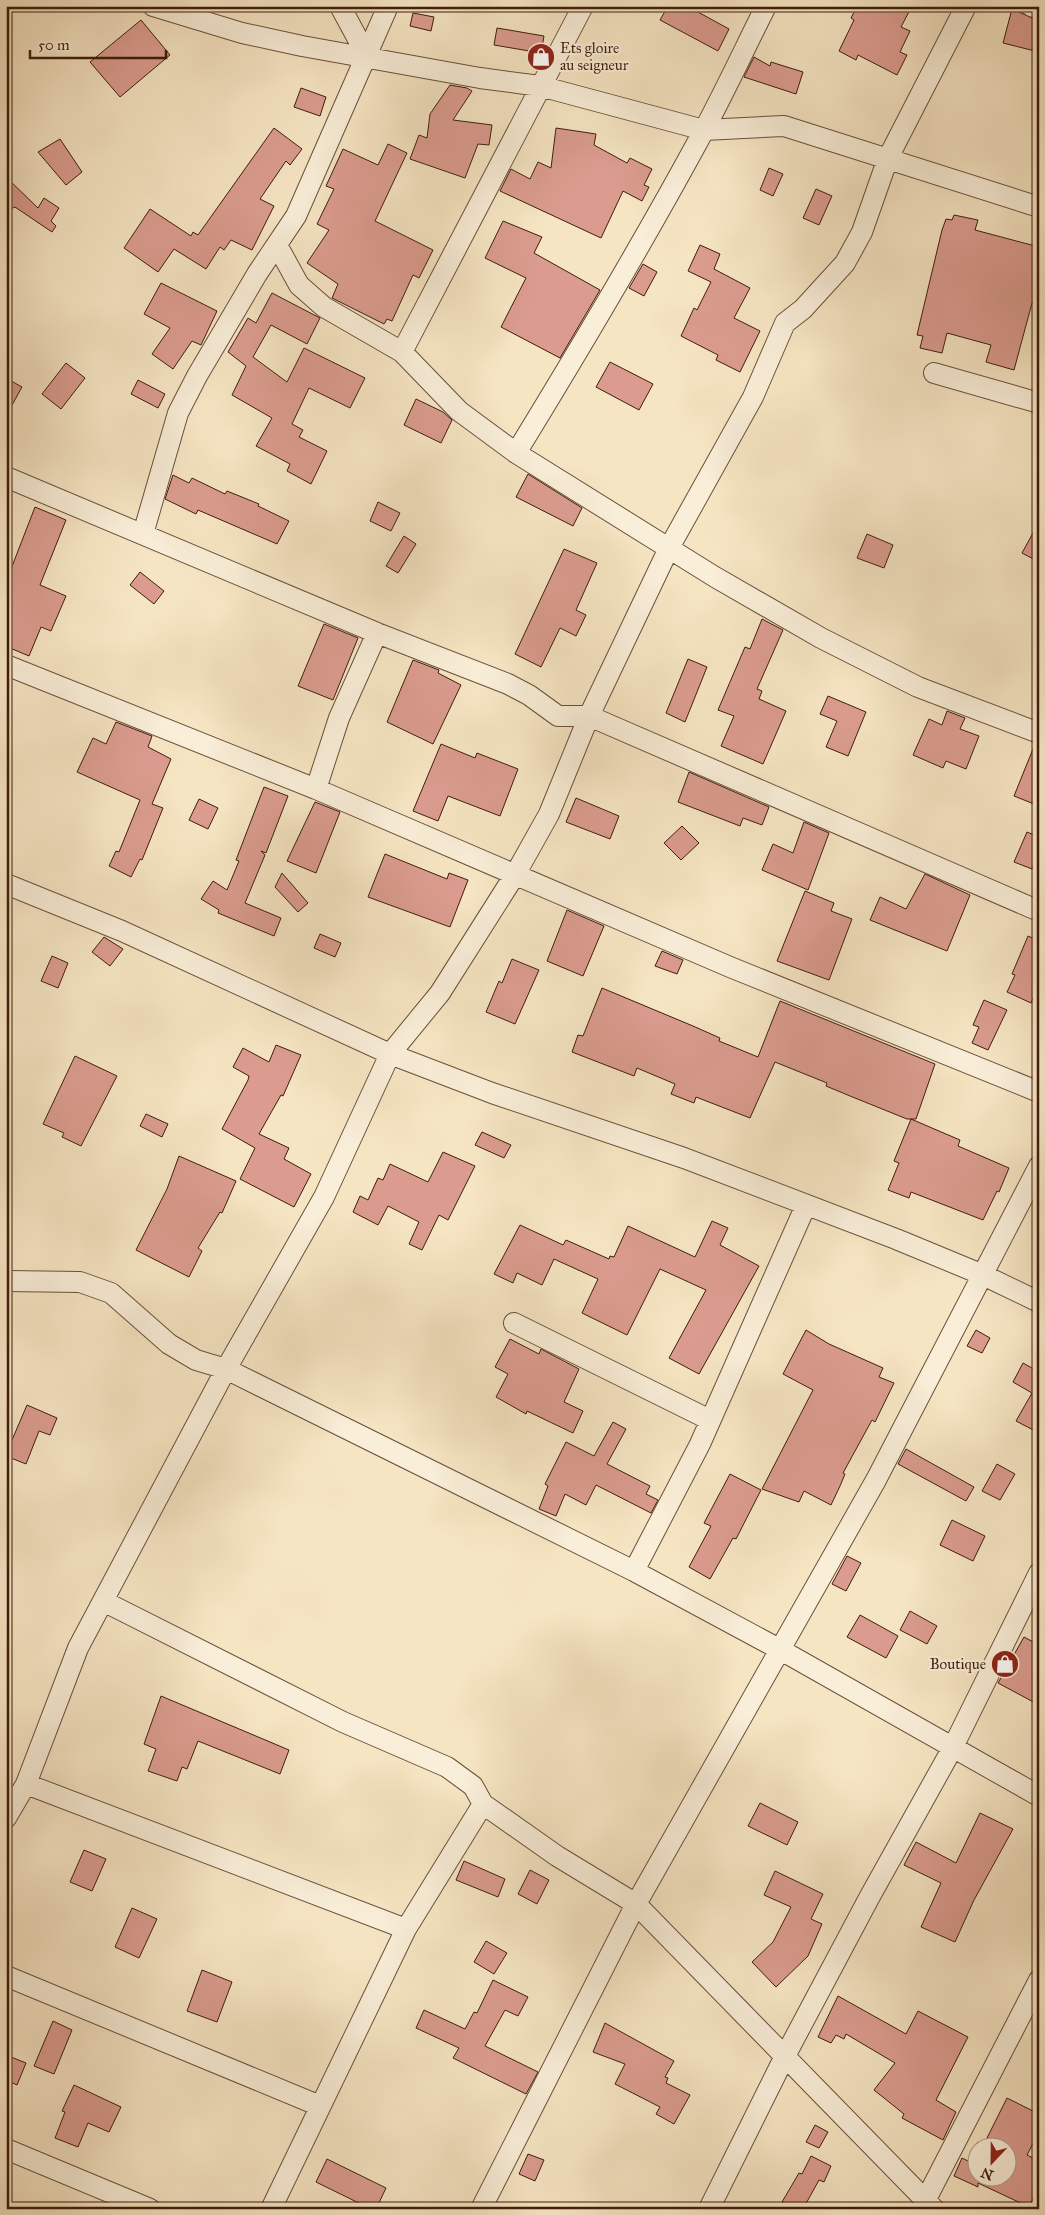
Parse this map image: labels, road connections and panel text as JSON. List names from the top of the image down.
{
  "places": {
    "shop": ["Ets gloire au seigneur", "Boutique"]
  },
  "scale_bar": "50 m",
  "north": "bottom"
}
